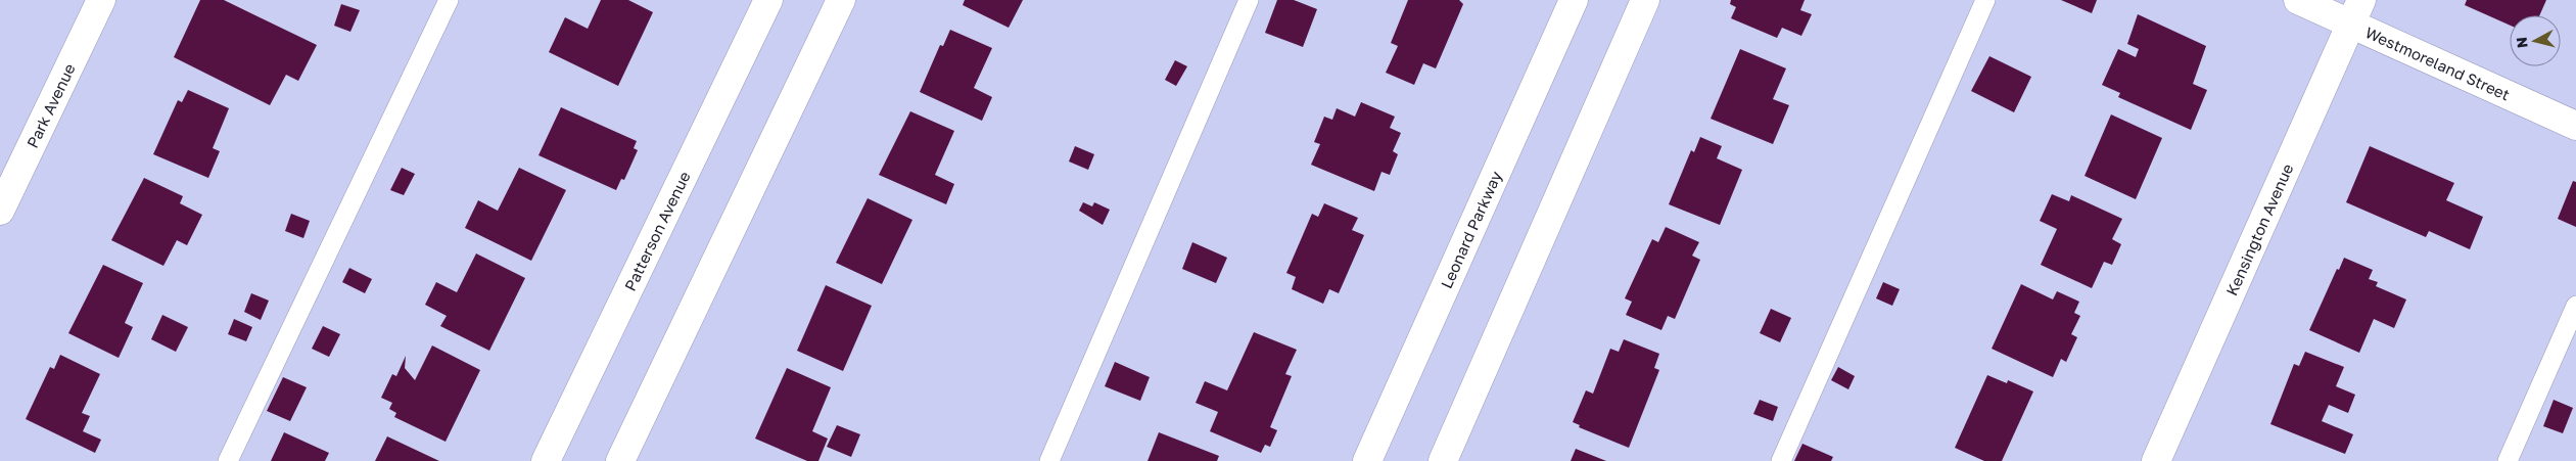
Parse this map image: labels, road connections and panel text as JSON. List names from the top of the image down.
{
  "streets": {
    "street": [
      "Westmoreland Street",
      "Park Avenue",
      "Patterson Avenue",
      "Leonard Parkway",
      "Kensington Avenue"
    ]
  },
  "crossings": [
    ["Westmoreland Street", "Kensington Avenue"]
  ],
  "north": "left"
}
